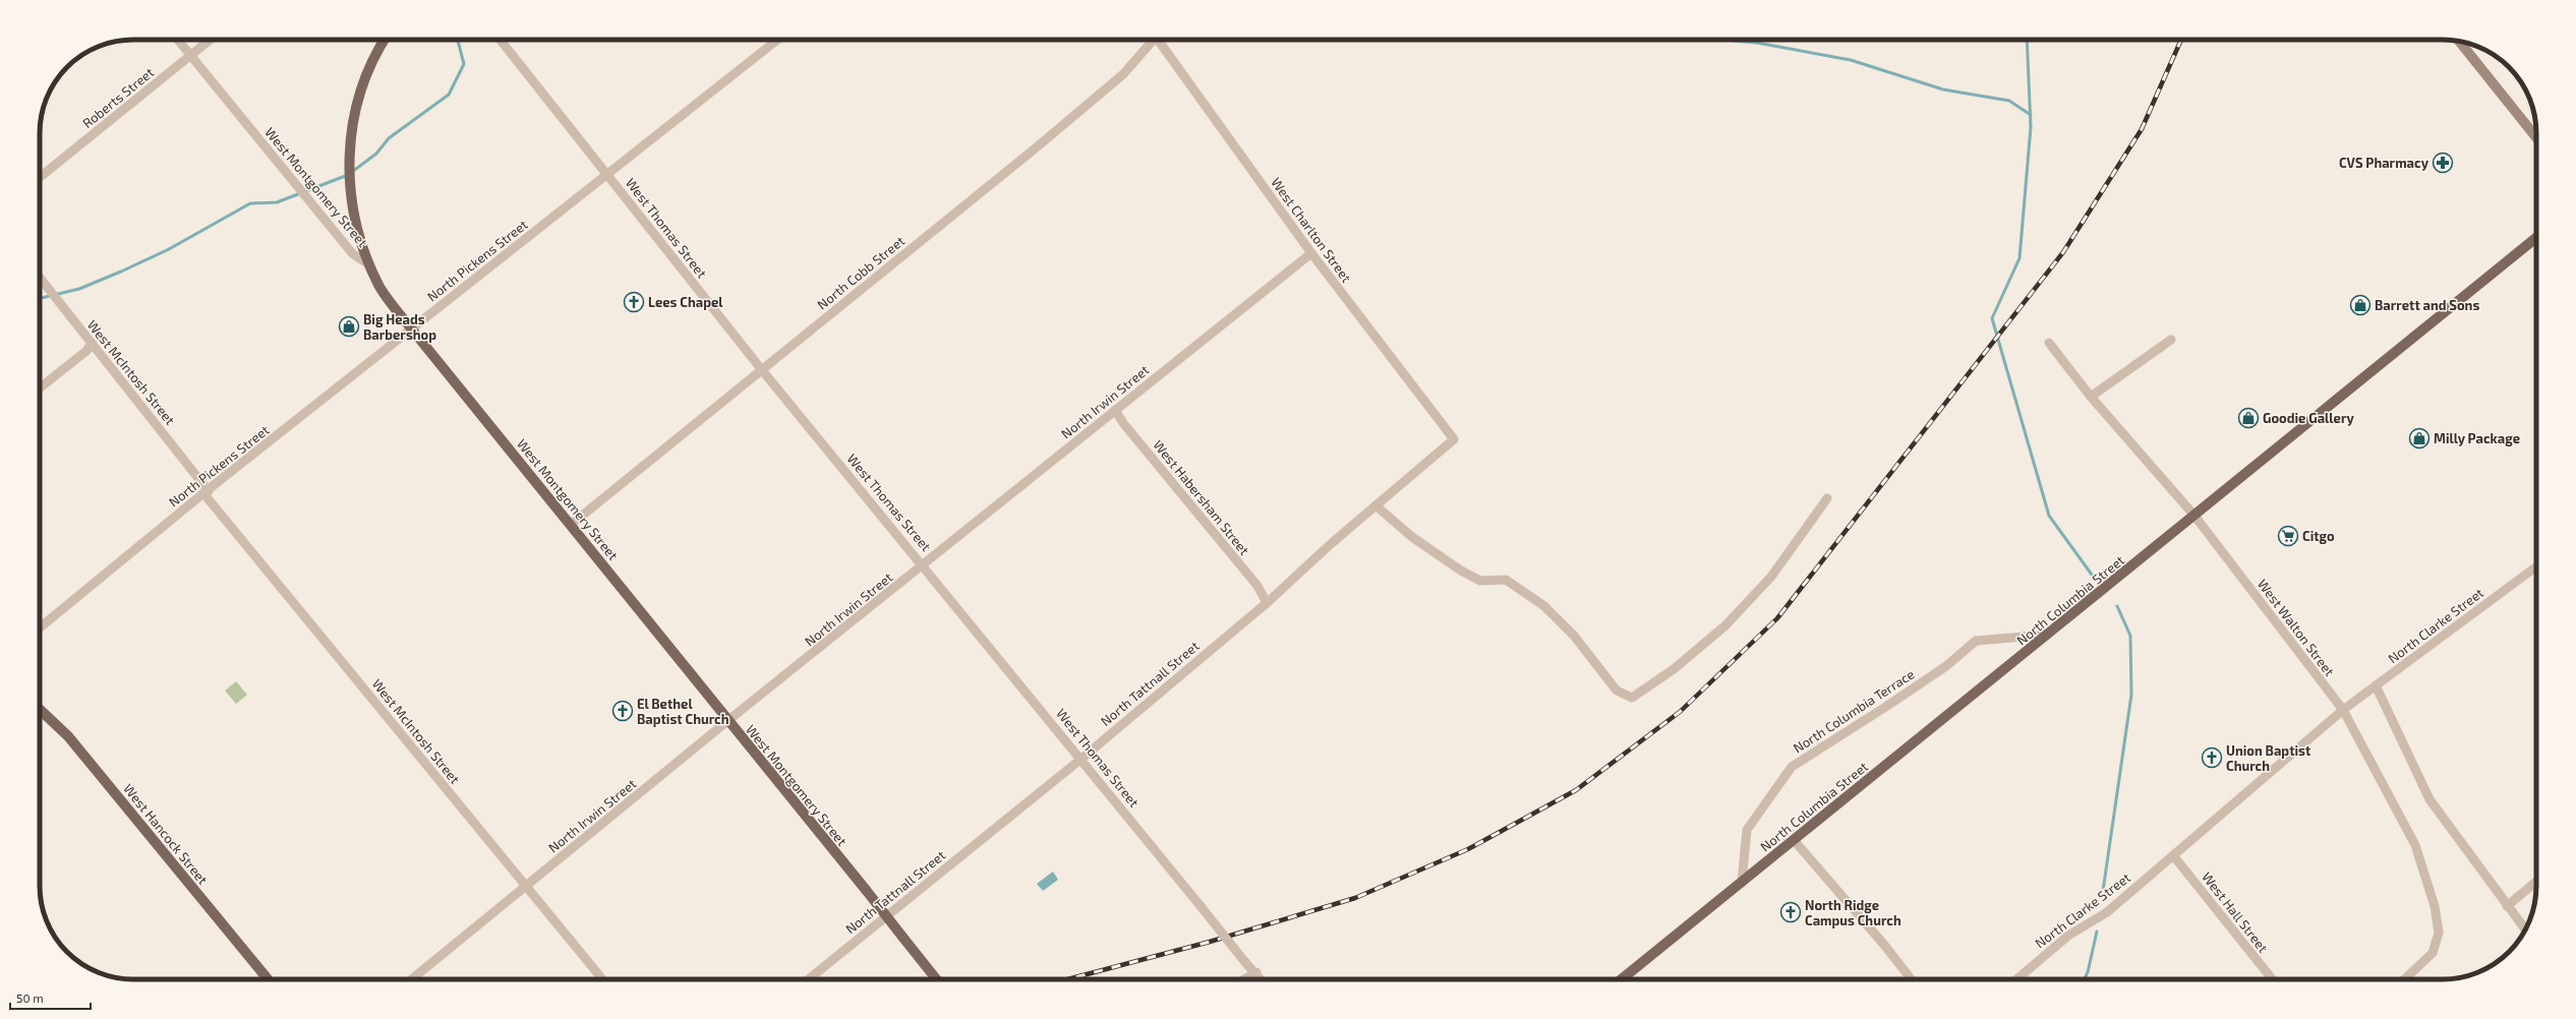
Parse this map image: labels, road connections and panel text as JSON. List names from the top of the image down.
{
  "streets": {
    "main road": ["West Montgomery Street", "North Columbia Street", "West Hancock Street"],
    "street": [
      "Roberts Street",
      "West Thomas Street",
      "West Charlton Street",
      "North Pickens Street",
      "North Cobb Street",
      "West McIntosh Street",
      "North Irwin Street",
      "West Habersham Street",
      "North Clarke Street",
      "West Walton Street",
      "North Tattnall Street",
      "North Columbia Terrace",
      "West Hall Street"
    ]
  },
  "crossings": [
    ["Roberts Street", "West Montgomery Street"],
    ["West Montgomery Street", "North Pickens Street"],
    ["West Montgomery Street", "North Cobb Street"],
    ["West Montgomery Street", "North Irwin Street"],
    ["West Thomas Street", "North Pickens Street"],
    ["West Thomas Street", "North Cobb Street"],
    ["West Thomas Street", "North Irwin Street"],
    ["West Thomas Street", "North Tattnall Street"],
    ["West Charlton Street", "North Irwin Street"],
    ["West Charlton Street", "North Tattnall Street"],
    ["North Pickens Street", "West McIntosh Street"],
    ["West McIntosh Street", "North Irwin Street"],
    ["North Irwin Street", "West Habersham Street"],
    ["West Habersham Street", "North Tattnall Street"],
    ["North Columbia Street", "West Walton Street"],
    ["North Columbia Street", "North Columbia Terrace"],
    ["North Clarke Street", "West Walton Street"],
    ["North Clarke Street", "West Hall Street"]
  ],
  "places": {
    "pharmacy": ["CVS Pharmacy"],
    "church": [
      "Lees Chapel",
      "El Bethel Baptist Church",
      "Union Baptist Church",
      "North Ridge Campus Church"
    ],
    "shop": [
      "Barrett and Sons",
      "Big Heads Barbershop",
      "Goodie Gallery",
      "Milly Package"
    ],
    "supermarket": ["Citgo"]
  },
  "scale_bar": "50 m"
}
